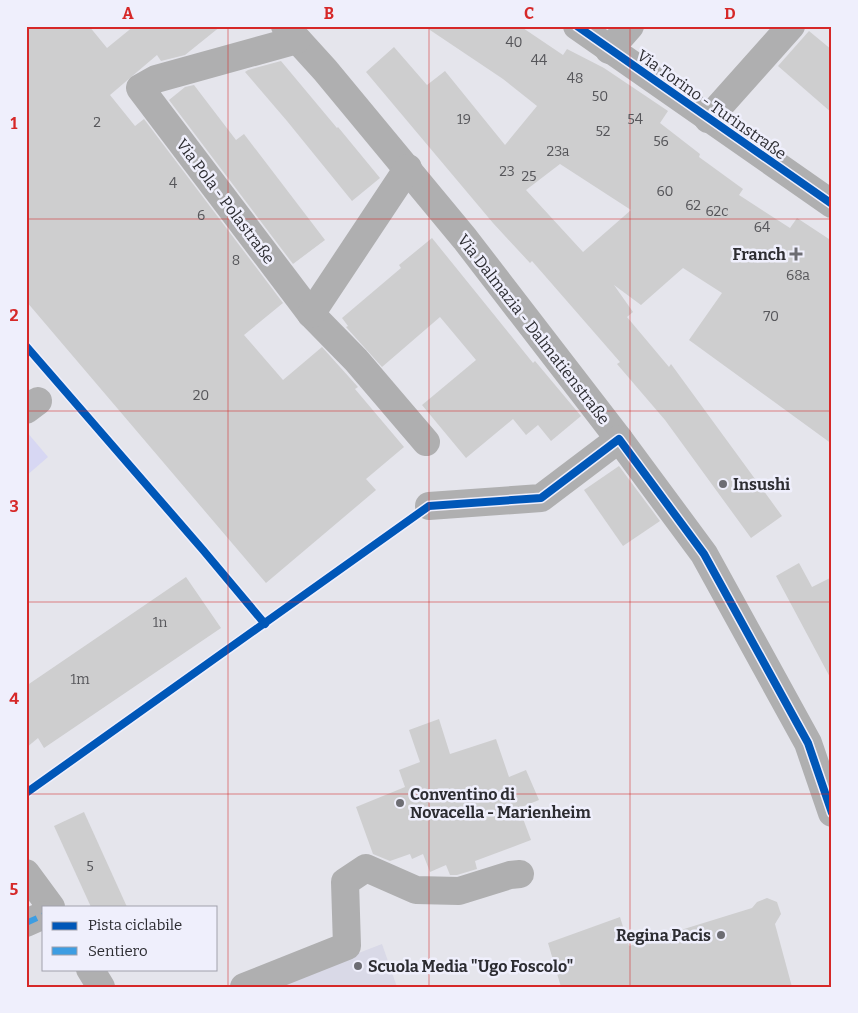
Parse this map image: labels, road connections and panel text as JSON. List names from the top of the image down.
{
  "streets": {
    "street": ["Via Torino - Turinstraße", "Via Pola - Polastraße", "Via Dalmazia - Dalmatienstraße"]
  },
  "crossings": [
    ["Via Pola - Polastraße", "Via Dalmazia - Dalmatienstraße"]
  ],
  "places": {
    "health": ["Franch"],
    "other": [
      "Insushi",
      "Conventino di Novacella - Marienheim",
      "Regina Pacis",
      "Scuola Media \"Ugo Foscolo\""
    ]
  },
  "house_numbers": [
    "40",
    "44",
    "48",
    "50",
    "19",
    "54",
    "2",
    "52",
    "56",
    "23a",
    "23",
    "25",
    "4",
    "60",
    "62",
    "62c",
    "6",
    "64",
    "8",
    "68a",
    "70",
    "20",
    "1n",
    "1m",
    "5"
  ],
  "legend": ["Pista ciclabile", "Sentiero"],
  "grid": {
    "columns": [
      "A",
      "B",
      "C",
      "D"
    ],
    "rows": [
      "1",
      "2",
      "3",
      "4",
      "5"
    ]
  }
}
